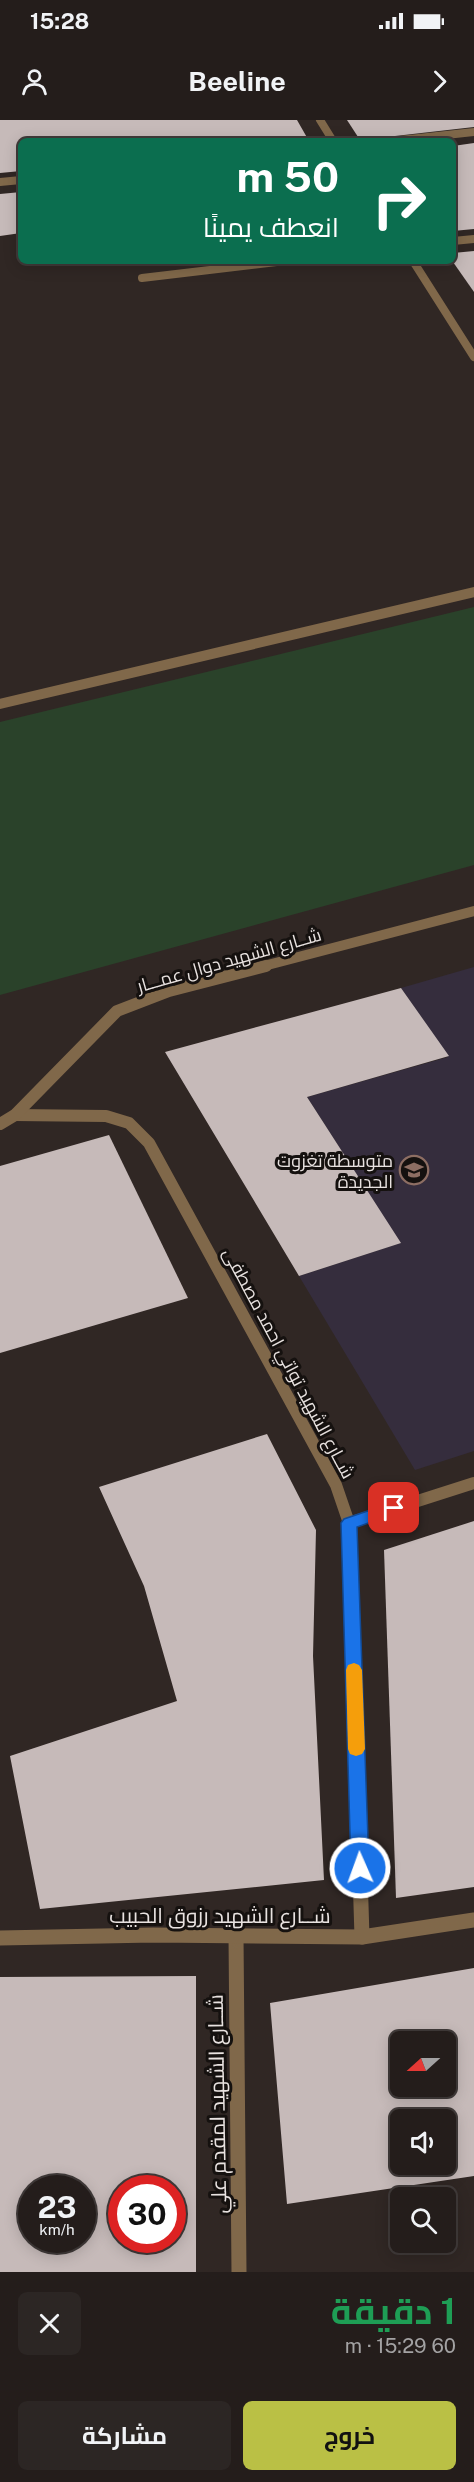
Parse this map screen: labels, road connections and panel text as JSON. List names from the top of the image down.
{
  "streets": {
    "street": [
      "شــارع الشهيد دوال عمـــار",
      "شــارع الشهيد تواتي احمد مصطفى",
      "شــارع الشهيد رزوق الحبيب",
      "شــارع الشهيد لمقدم علي"
    ]
  },
  "crossings": [
    ["شــارع الشهيد دوال عمـــار", "شــارع الشهيد تواتي احمد مصطفى"],
    ["شــارع الشهيد تواتي احمد مصطفى", "شــارع الشهيد رزوق الحبيب"],
    ["شــارع الشهيد رزوق الحبيب", "شــارع الشهيد لمقدم علي"]
  ],
  "places": {
    "school or university": ["متوسطة تغزوت الجديدة"]
  },
  "north": "left",
  "page": {
    "status": "15:28",
    "header": "Beeline",
    "turn": ["50 m", "انعطف يمينًا"],
    "speed": "23 km/h",
    "limit": "30",
    "heading": ["1 دقيقة", "60 m · 15:29"],
    "buttons": ["خروج", "مشاركة"]
  }
}
